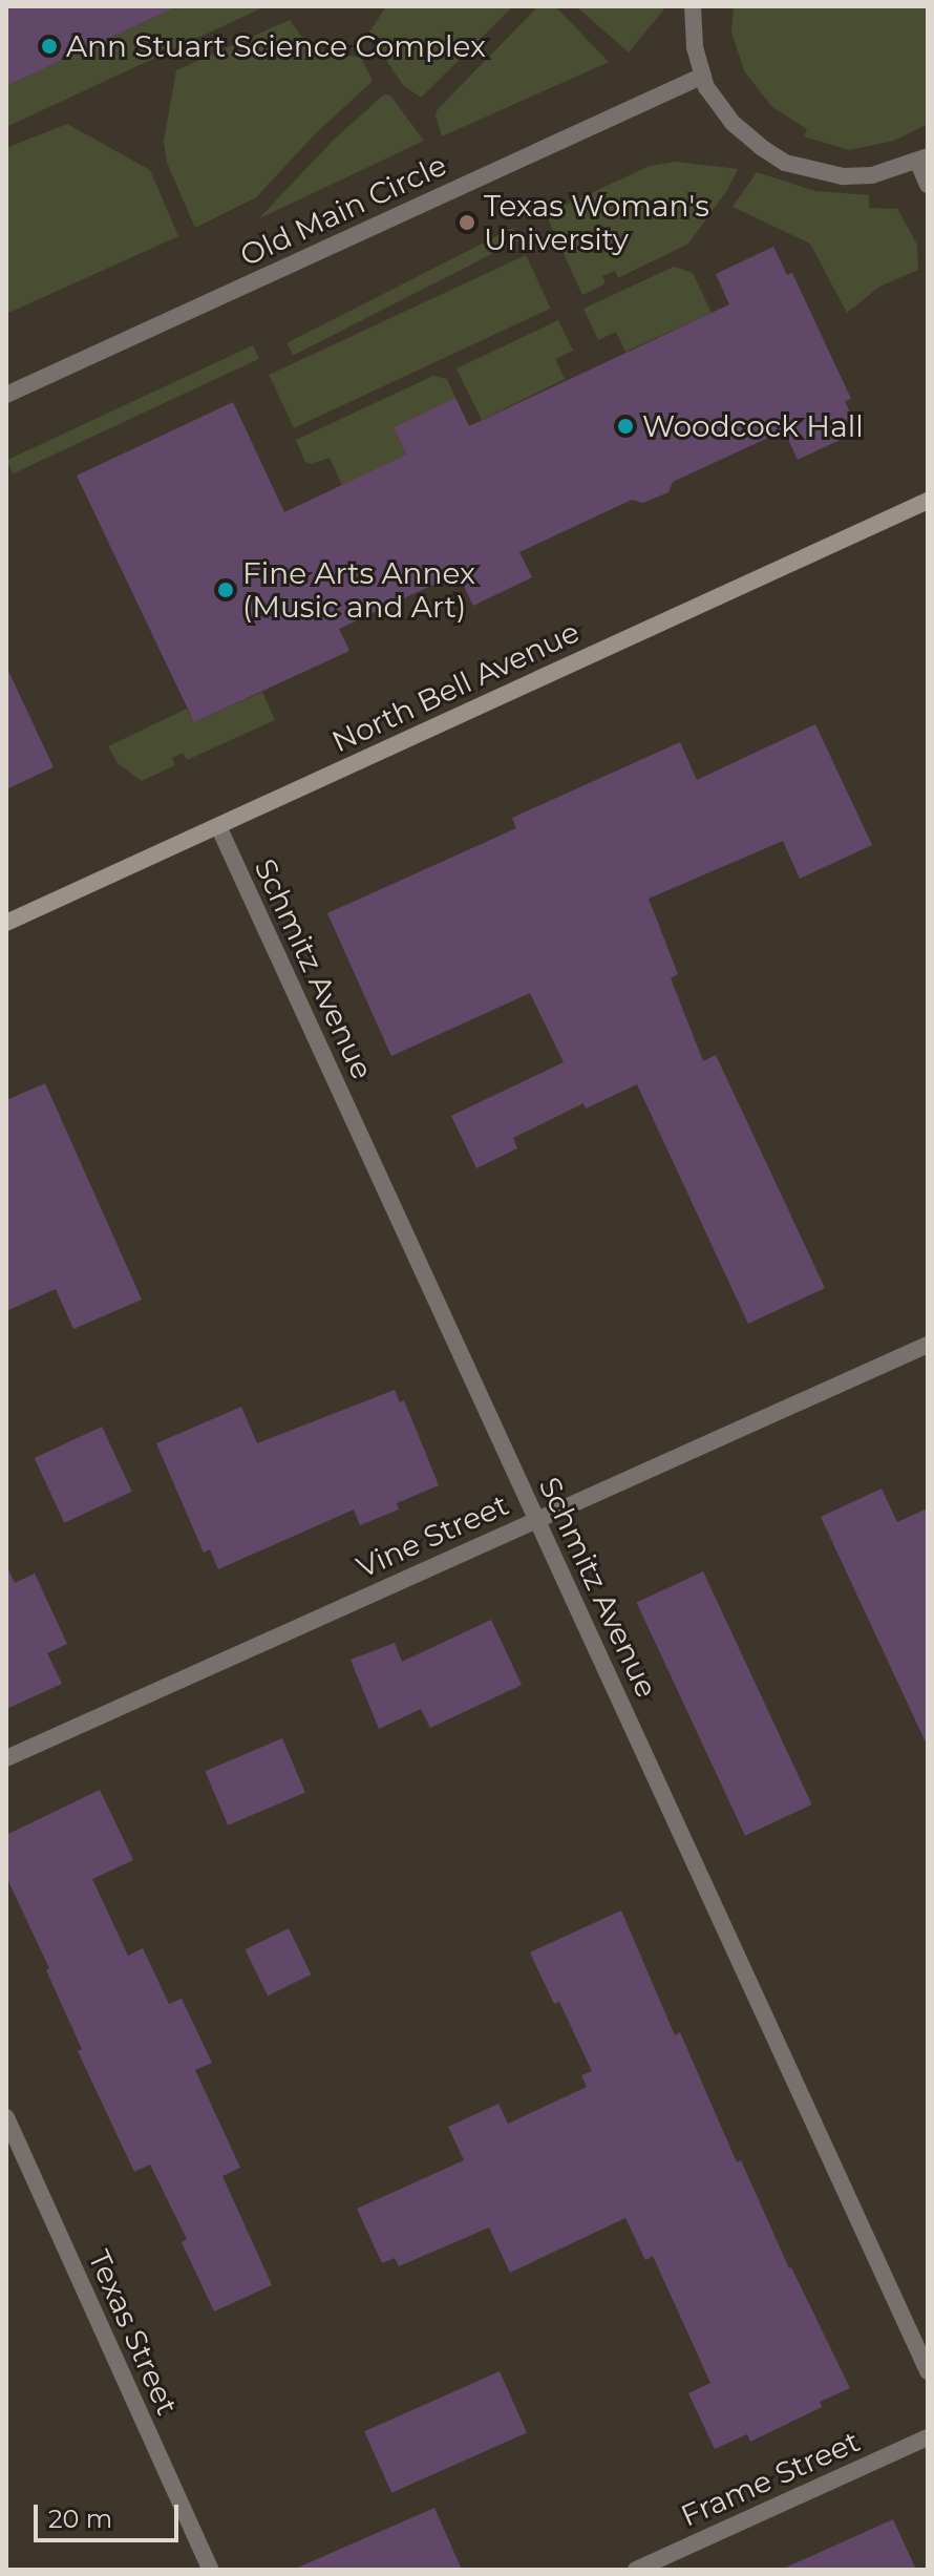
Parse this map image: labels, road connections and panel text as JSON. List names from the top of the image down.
{
  "streets": {
    "main road": ["North Bell Avenue"],
    "street": [
      "Old Main Circle",
      "Schmitz Avenue",
      "Vine Street",
      "Texas Street",
      "Frame Street"
    ]
  },
  "crossings": [
    ["North Bell Avenue", "Schmitz Avenue"],
    ["Schmitz Avenue", "Vine Street"]
  ],
  "places": [
    "Ann Stuart Science Complex",
    "Texas Woman's University",
    "Woodcock Hall",
    "Fine Arts Annex (Music and Art)"
  ],
  "scale_bar": "20 m"
}
